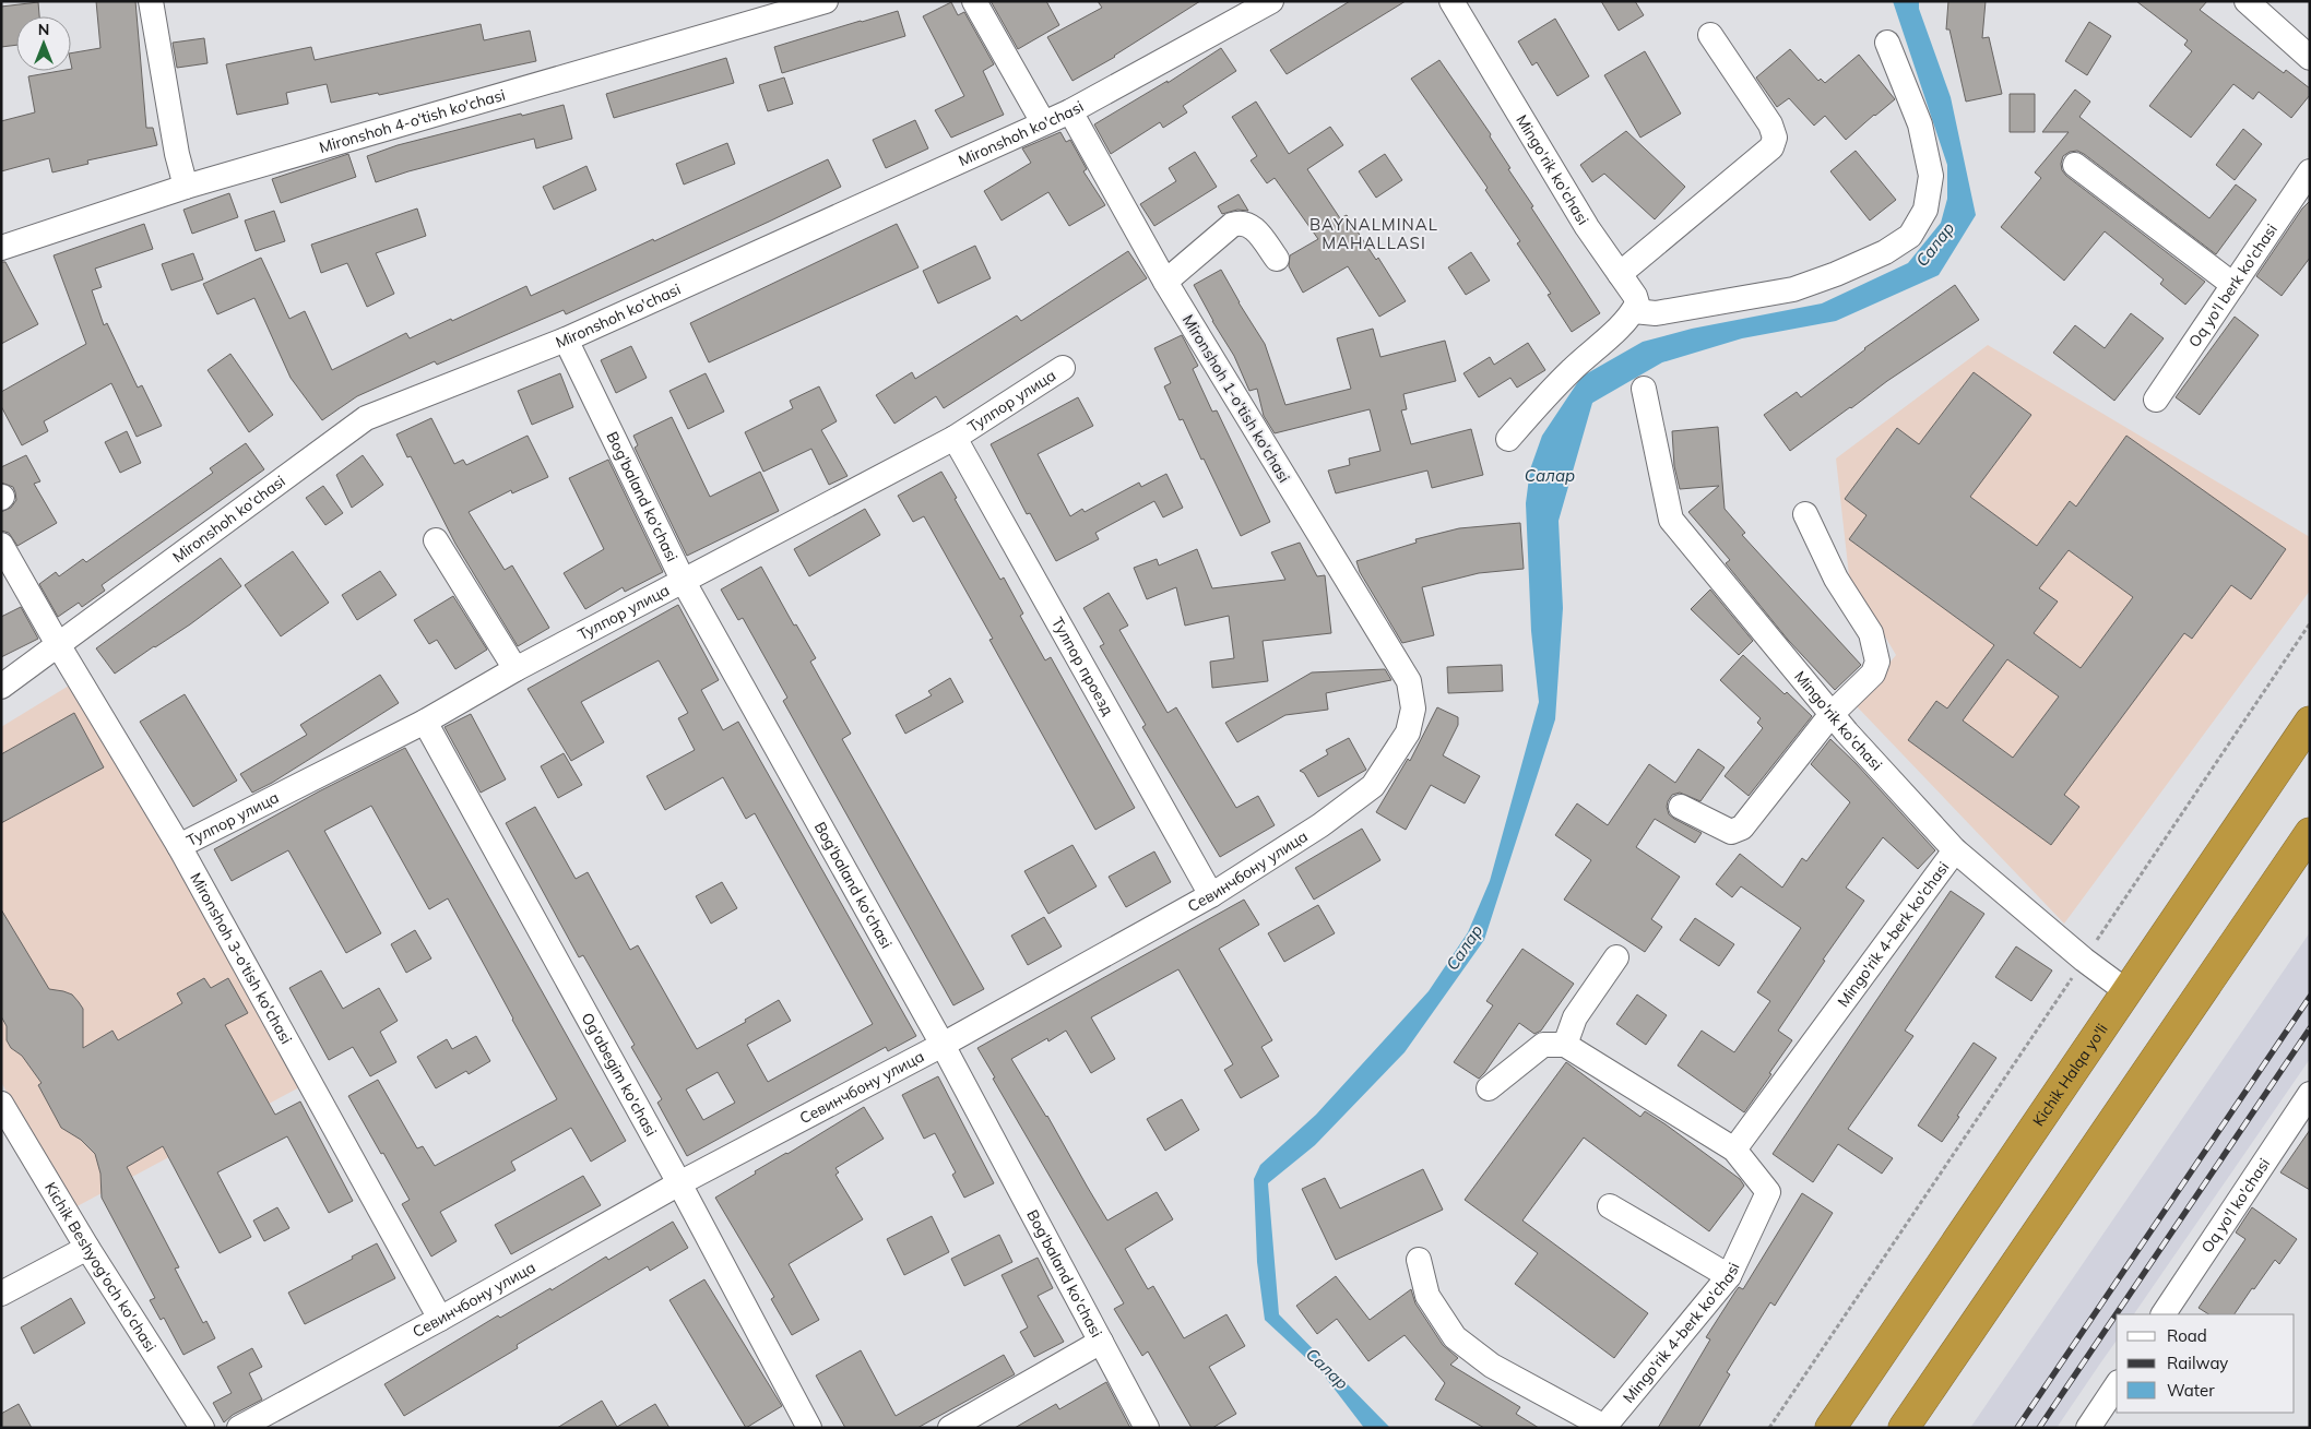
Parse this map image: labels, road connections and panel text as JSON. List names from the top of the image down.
{
  "streets": {
    "highway": ["Kichik Halqa yo'li"],
    "street": [
      "Mironshoh 4-o'tish ko'chasi",
      "Mironshoh ko'chasi",
      "Mingo'rik ko'chasi",
      "Oq yo'l berk ko'chasi",
      "Mironshoh 1-o'tish ko'chasi",
      "Тулпор улица",
      "Bog'baland ko'chasi",
      "Тулпор проезд",
      "Севинчбону улица",
      "Mingo'rik 4-berk ko'chasi",
      "Mironshoh 3-o'tish ko'chasi",
      "Og'abegim ko'chasi",
      "Oq yo'l ko'chasi",
      "Kichik Beshyog'och ko'chasi"
    ]
  },
  "crossings": [
    ["Mironshoh ko'chasi", "Mironshoh 1-o'tish ko'chasi"],
    ["Mironshoh ko'chasi", "Bog'baland ko'chasi"],
    ["Mironshoh ko'chasi", "Mironshoh 3-o'tish ko'chasi"],
    ["Mingo'rik ko'chasi", "Mingo'rik 4-berk ko'chasi"],
    ["Mingo'rik ko'chasi", "Kichik Halqa yo'li"],
    ["Mironshoh 1-o'tish ko'chasi", "Севинчбону улица"],
    ["Тулпор улица", "Bog'baland ko'chasi"],
    ["Тулпор улица", "Тулпор проезд"],
    ["Тулпор улица", "Mironshoh 3-o'tish ko'chasi"],
    ["Тулпор улица", "Og'abegim ko'chasi"],
    ["Bog'baland ko'chasi", "Севинчбону улица"],
    ["Тулпор проезд", "Севинчбону улица"],
    ["Севинчбону улица", "Mironshoh 3-o'tish ko'chasi"],
    ["Севинчбону улица", "Og'abegim ko'chasi"]
  ],
  "districts": ["BAYNALMINAL MAHALLASI"],
  "water": ["Салар"],
  "legend": ["Road", "Railway", "Water"],
  "north": "top"
}
